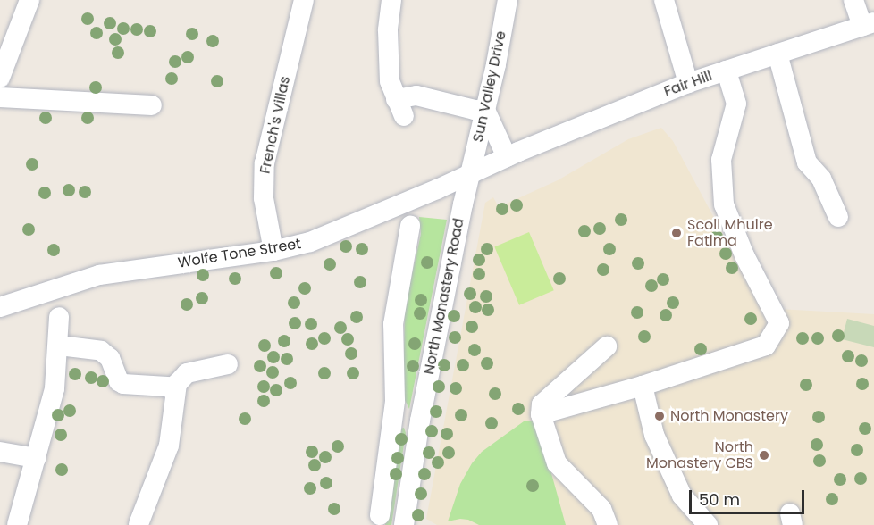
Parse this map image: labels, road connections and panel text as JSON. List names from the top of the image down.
{
  "streets": {
    "street": [
      "Fair Hill",
      "Sun Valley Drive",
      "French's Villas",
      "Wolfe Tone Street",
      "North Monastery Road"
    ]
  },
  "crossings": [
    ["Fair Hill", "Sun Valley Drive"],
    ["Fair Hill", "Wolfe Tone Street"],
    ["Fair Hill", "North Monastery Road"],
    ["Sun Valley Drive", "Wolfe Tone Street"],
    ["Sun Valley Drive", "North Monastery Road"],
    ["French's Villas", "Wolfe Tone Street"],
    ["Wolfe Tone Street", "North Monastery Road"]
  ],
  "places": ["Scoil Mhuire Fatima", "North Monastery", "North Monastery CBS"],
  "scale_bar": "50 m"
}
